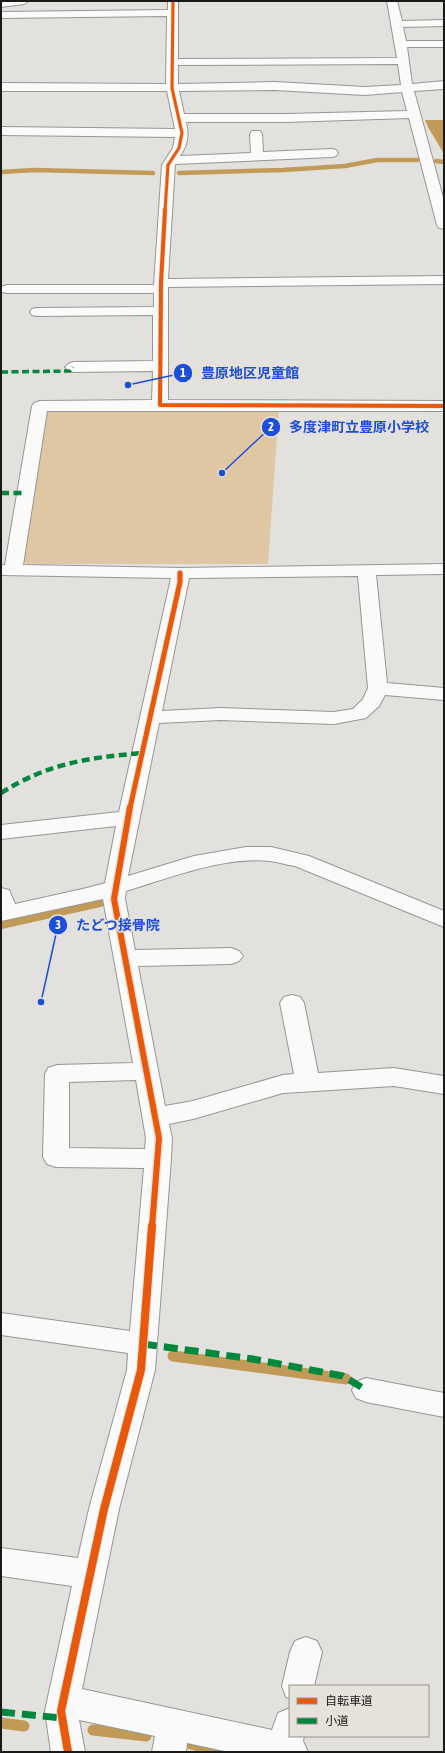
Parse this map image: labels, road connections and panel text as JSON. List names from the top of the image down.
{
  "places": ["豊原地区児童館", "多度津町立豊原小学校", "たどつ接骨院"],
  "legend": ["自転車道", "小道"]
}
